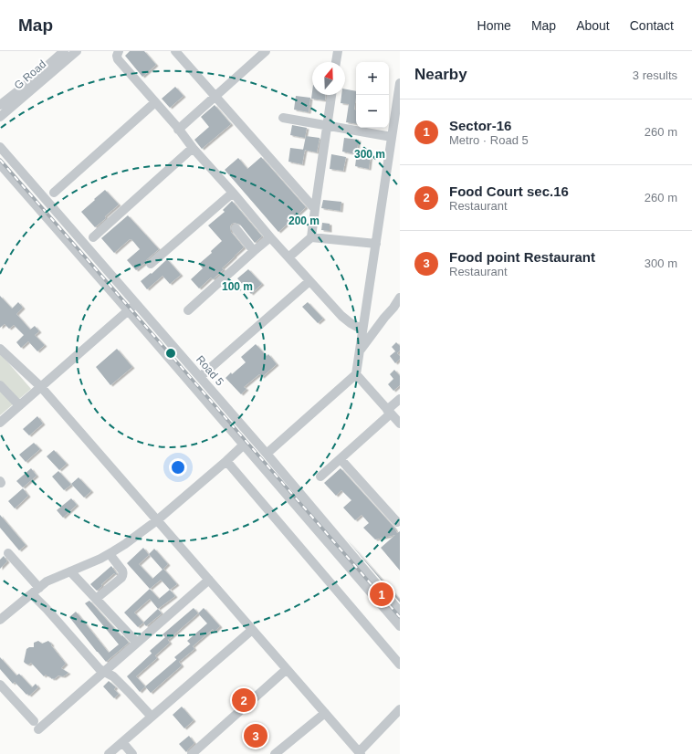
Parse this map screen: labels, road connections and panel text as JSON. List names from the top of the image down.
{
  "streets": {
    "street": ["G Road", "Road 5"]
  },
  "north": "top",
  "page": {
    "header": "Map",
    "nav": [
      "Home",
      "Map",
      "About",
      "Contact"
    ],
    "heading": ["Nearby", "3 results"],
    "map_buttons": ["+", "−"],
    "list": [
      {
        "mark": "1",
        "name": "Sector-16",
        "note": "Metro · Road 5",
        "value": "260 m"
      },
      {
        "mark": "2",
        "name": "Food Court sec.16",
        "note": "Restaurant",
        "value": "260 m"
      },
      {
        "mark": "3",
        "name": "Food point Restaurant",
        "note": "Restaurant",
        "value": "300 m"
      }
    ],
    "pins": ["1", "2", "3"]
  },
  "rings": ["300 m", "200 m", "100 m"]
}
